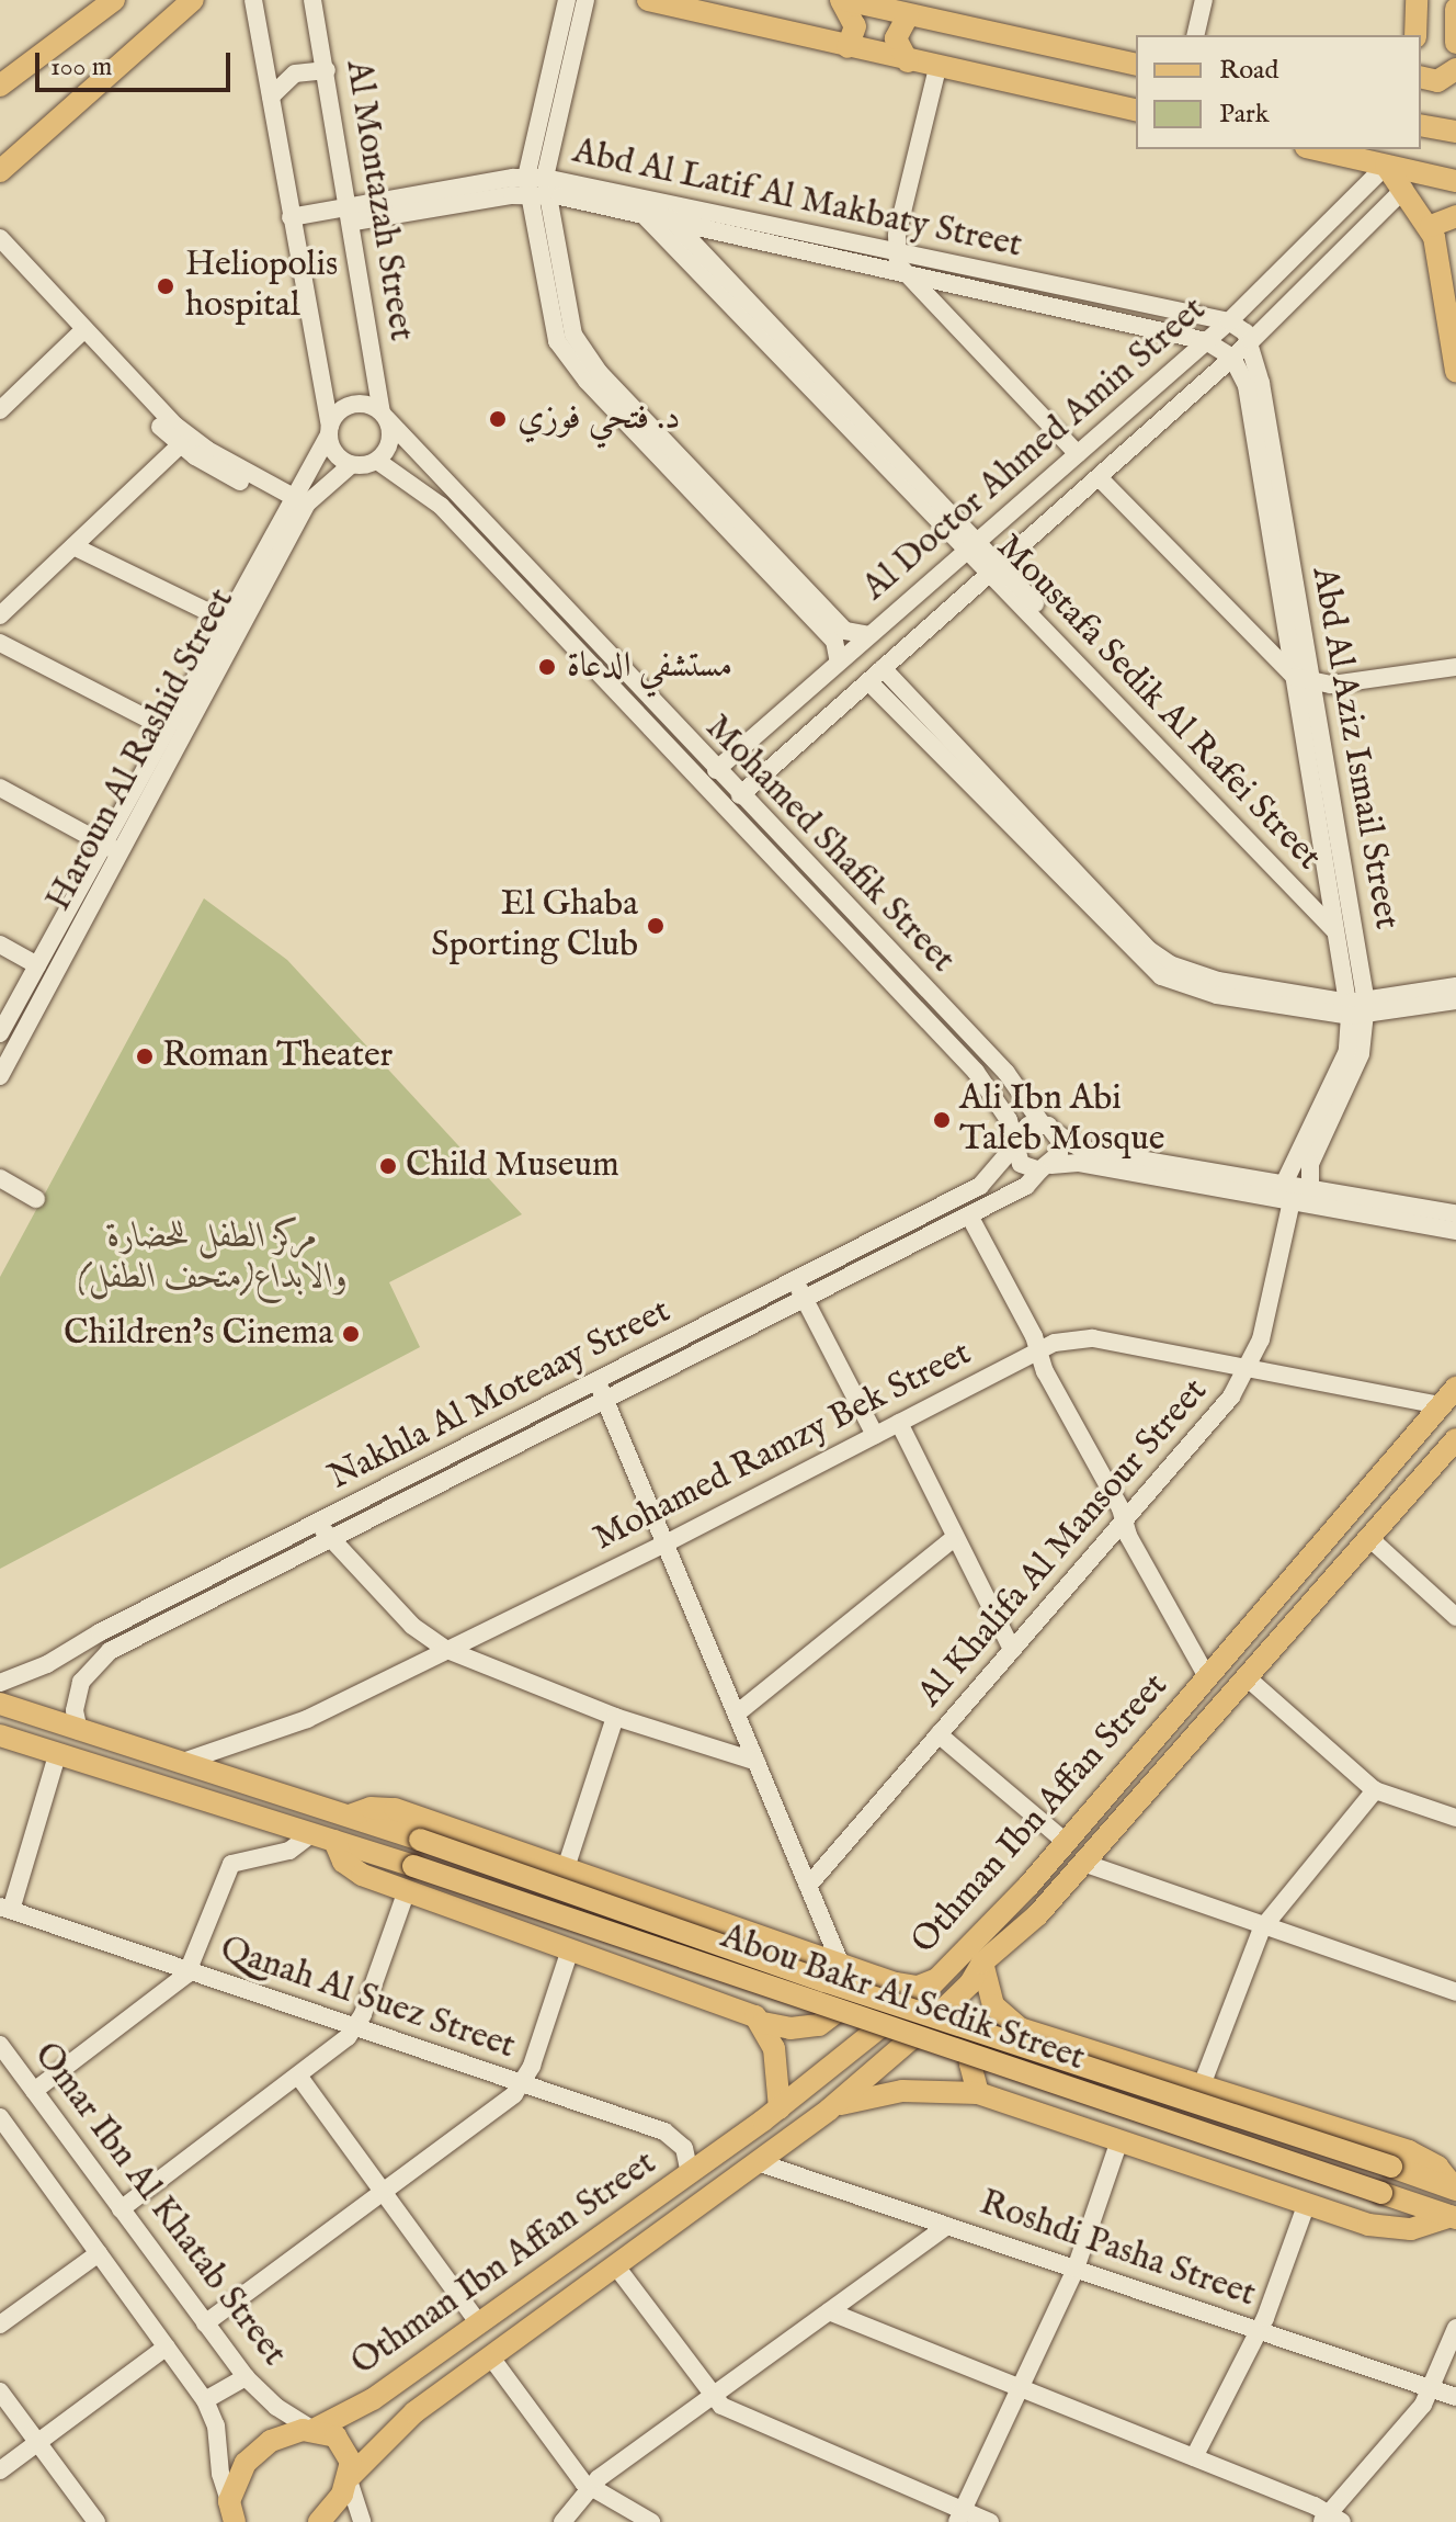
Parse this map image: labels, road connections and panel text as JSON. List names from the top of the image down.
{
  "streets": {
    "main road": ["Othman Ibn Affan Street", "Abou Bakr Al Sedik Street"],
    "street": [
      "Abd Al Latif Al Makbaty Street",
      "Al Montazah Street",
      "Al Doctor Ahmed Amin Street",
      "Moustafa Sedik Al Rafei Street",
      "Abd Al Aziz Ismail Street",
      "Haroun Al Rashid Street",
      "Mohamed Shafik Street",
      "Nakhla Al Moteaay Street",
      "Mohamed Ramzy Bek Street",
      "Al Khalifa Al Mansour Street",
      "Qanah Al Suez Street",
      "Omar Ibn Al Khatab Street",
      "Roshdi Pasha Street"
    ]
  },
  "crossings": [
    ["Abd Al Latif Al Makbaty Street", "Al Montazah Street"],
    ["Abd Al Latif Al Makbaty Street", "Al Doctor Ahmed Amin Street"],
    ["Abd Al Latif Al Makbaty Street", "Moustafa Sedik Al Rafei Street"],
    ["Al Montazah Street", "Haroun Al Rashid Street"],
    ["Al Montazah Street", "Mohamed Shafik Street"],
    ["Al Doctor Ahmed Amin Street", "Moustafa Sedik Al Rafei Street"],
    ["Al Doctor Ahmed Amin Street", "Abd Al Aziz Ismail Street"],
    ["Al Doctor Ahmed Amin Street", "Mohamed Shafik Street"],
    ["Moustafa Sedik Al Rafei Street", "Abd Al Aziz Ismail Street"],
    ["Haroun Al Rashid Street", "Mohamed Shafik Street"],
    ["Mohamed Shafik Street", "Nakhla Al Moteaay Street"],
    ["Nakhla Al Moteaay Street", "Abou Bakr Al Sedik Street"],
    ["Mohamed Ramzy Bek Street", "Al Khalifa Al Mansour Street"],
    ["Mohamed Ramzy Bek Street", "Othman Ibn Affan Street"],
    ["Mohamed Ramzy Bek Street", "Abou Bakr Al Sedik Street"],
    ["Othman Ibn Affan Street", "Qanah Al Suez Street"],
    ["Othman Ibn Affan Street", "Abou Bakr Al Sedik Street"],
    ["Othman Ibn Affan Street", "Omar Ibn Al Khatab Street"],
    ["Othman Ibn Affan Street", "Roshdi Pasha Street"]
  ],
  "parks": ["مركز الطفل للحضارة والابداع(متحف الطفل)"],
  "places": [
    "Heliopolis hospital",
    "د. فتحي فوزي",
    "مستشفي الدعاة",
    "El Ghaba Sporting Club",
    "Roman Theater",
    "Ali Ibn Abi Taleb Mosque",
    "Child Museum",
    "Children's Cinema"
  ],
  "legend": ["Road", "Park"],
  "scale_bar": "100 m"
}
